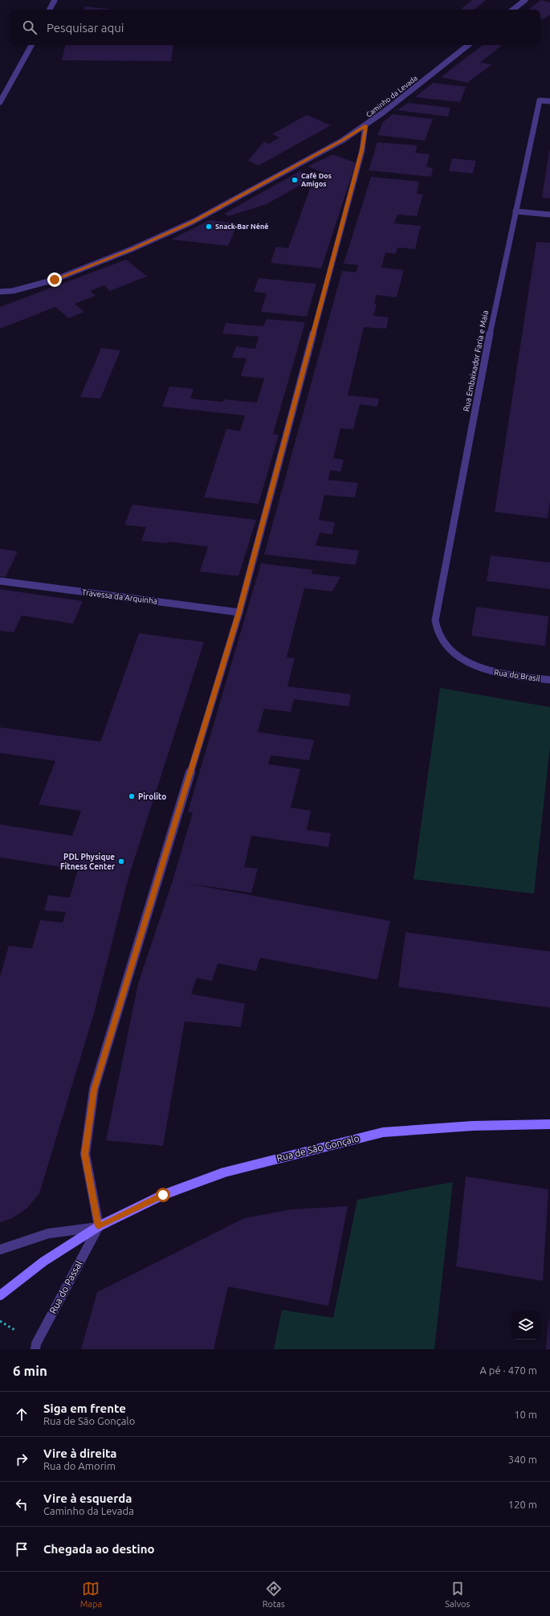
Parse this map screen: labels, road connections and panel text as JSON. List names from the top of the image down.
{
  "streets": {
    "main road": ["Rua de São Gonçalo"],
    "street": [
      "Caminho da Levada",
      "Rua Embaixador Faria e Maia",
      "Travessa da Arquinha",
      "Rua do Brasil",
      "Rua do Passal"
    ]
  },
  "crossings": [
    ["Rua Embaixador Faria e Maia", "Rua do Brasil"],
    ["Rua de São Gonçalo", "Rua do Passal"]
  ],
  "places": [
    "Café Dos Amigos",
    "Snack-Bar Néné",
    "Pirolito",
    "PDL Physique Fitness Center"
  ],
  "page": {
    "search": "Pesquisar aqui",
    "heading": ["6 min", "A pé · 470 m"],
    "list": [
      ["Siga em frente", "Rua de São Gonçalo", "10 m"],
      ["Vire à direita", "Rua do Amorim", "340 m"],
      ["Vire à esquerda", "Caminho da Levada", "120 m"],
      "Chegada ao destino"
    ],
    "nav": ["Mapa", "Rotas", "Salvos"]
  }
}
